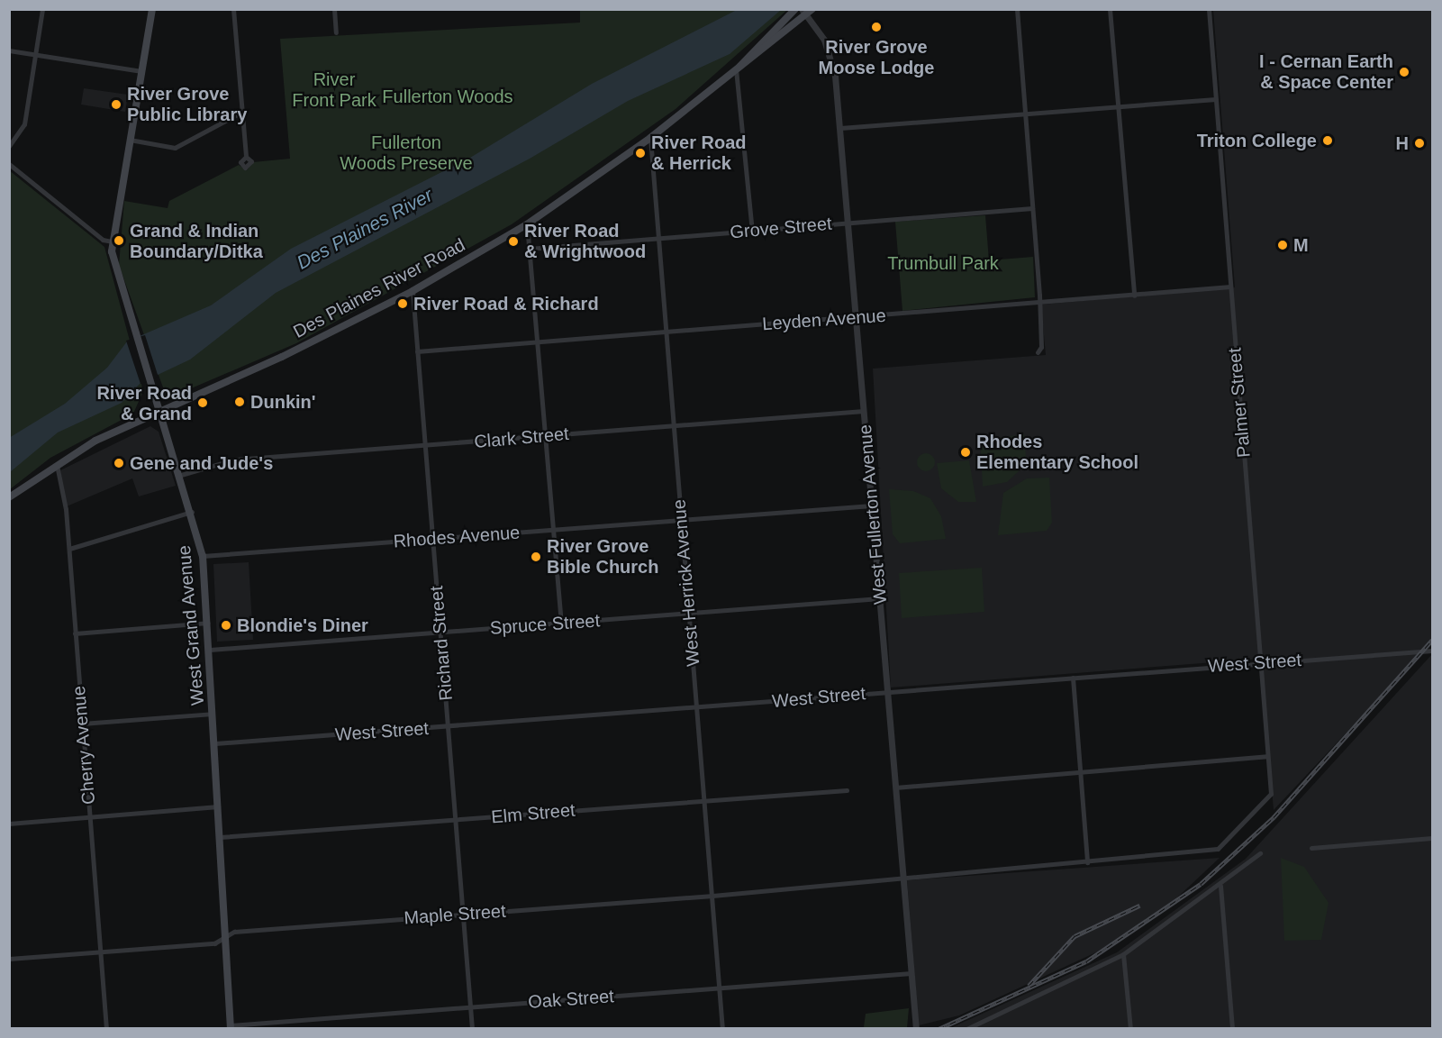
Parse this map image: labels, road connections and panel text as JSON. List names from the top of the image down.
{
  "streets": {
    "main road": ["Des Plaines River Road", "West Grand Avenue"],
    "street": [
      "Grove Street",
      "Leyden Avenue",
      "Palmer Street",
      "Clark Street",
      "West Fullerton Avenue",
      "Rhodes Avenue",
      "West Herrick Avenue",
      "Spruce Street",
      "Richard Street",
      "West Street",
      "Cherry Avenue",
      "Elm Street",
      "Maple Street",
      "Oak Street"
    ]
  },
  "crossings": [
    ["Grove Street", "West Fullerton Avenue"],
    ["Grove Street", "West Herrick Avenue"],
    ["Des Plaines River Road", "West Fullerton Avenue"],
    ["Des Plaines River Road", "West Herrick Avenue"],
    ["Des Plaines River Road", "West Grand Avenue"],
    ["Des Plaines River Road", "Richard Street"],
    ["Des Plaines River Road", "Cherry Avenue"],
    ["Leyden Avenue", "Palmer Street"],
    ["Leyden Avenue", "West Fullerton Avenue"],
    ["Leyden Avenue", "West Herrick Avenue"],
    ["Leyden Avenue", "Richard Street"],
    ["Palmer Street", "West Street"],
    ["Palmer Street", "Maple Street"],
    ["Clark Street", "West Fullerton Avenue"],
    ["Clark Street", "West Herrick Avenue"],
    ["Clark Street", "West Grand Avenue"],
    ["Clark Street", "Richard Street"],
    ["West Fullerton Avenue", "Rhodes Avenue"],
    ["West Fullerton Avenue", "Spruce Street"],
    ["West Fullerton Avenue", "West Street"],
    ["West Fullerton Avenue", "Maple Street"],
    ["West Fullerton Avenue", "Oak Street"],
    ["Rhodes Avenue", "West Herrick Avenue"],
    ["Rhodes Avenue", "West Grand Avenue"],
    ["Rhodes Avenue", "Richard Street"],
    ["West Herrick Avenue", "Spruce Street"],
    ["West Herrick Avenue", "West Street"],
    ["West Herrick Avenue", "Elm Street"],
    ["West Herrick Avenue", "Maple Street"],
    ["West Herrick Avenue", "Oak Street"],
    ["Spruce Street", "West Grand Avenue"],
    ["Spruce Street", "Richard Street"],
    ["West Grand Avenue", "West Street"],
    ["West Grand Avenue", "Elm Street"],
    ["West Grand Avenue", "Maple Street"],
    ["West Grand Avenue", "Oak Street"],
    ["Richard Street", "West Street"],
    ["Richard Street", "Elm Street"],
    ["Richard Street", "Maple Street"],
    ["Richard Street", "Oak Street"],
    ["Cherry Avenue", "Maple Street"]
  ],
  "water": ["Des Plaines River"],
  "parks": [
    "River Front Park",
    "Fullerton Woods",
    "Fullerton Woods Preserve",
    "Trumbull Park"
  ],
  "places": [
    "River Grove Moose Lodge",
    "I - Cernan Earth & Space Center",
    "River Grove Public Library",
    "Triton College",
    "H",
    "River Road & Herrick",
    "Grand & Indian Boundary/Ditka",
    "River Road & Wrightwood",
    "M",
    "River Road & Richard",
    "Dunkin'",
    "River Road & Grand",
    "Rhodes Elementary School",
    "Gene and Jude's",
    "River Grove Bible Church",
    "Blondie's Diner"
  ]
}
